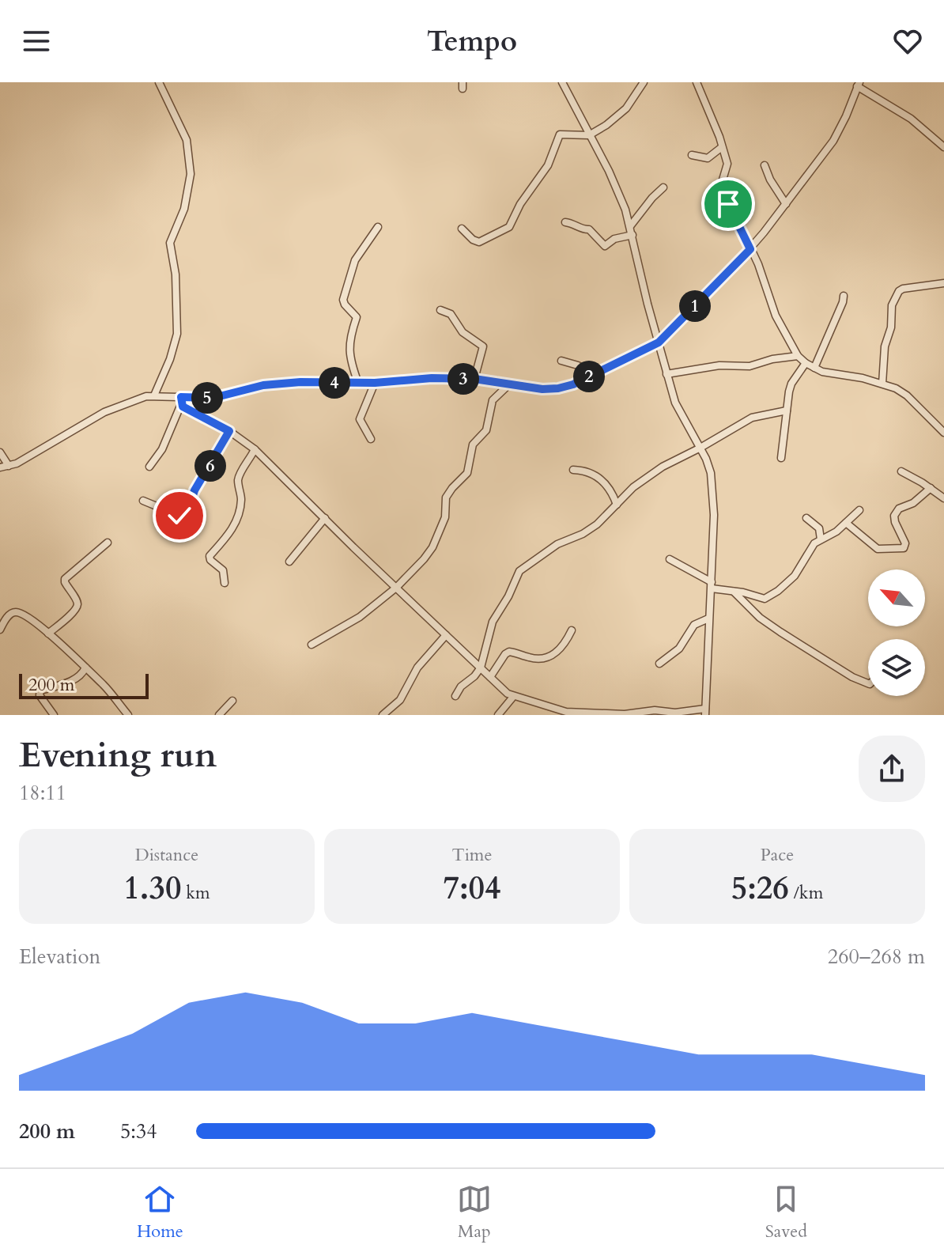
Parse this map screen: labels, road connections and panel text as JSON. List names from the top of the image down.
{
  "scale_bar": "200 m",
  "north": "top left",
  "page": {
    "header": "Tempo",
    "pins": [
      "1",
      "2",
      "3",
      "4",
      "5",
      "6"
    ],
    "scale": "200 m",
    "heading": ["Evening run", "18:11"],
    "stats": [
      ["Distance", "1.30 km"],
      ["Time", "7:04"],
      ["Pace", "5:26 /km"]
    ],
    "chart": ["Elevation", "260–268 m"],
    "list": [
      {
        "name": "200 m",
        "note": "5:34"
      }
    ],
    "tabs": ["Home", "Map", "Saved"]
  }
}
